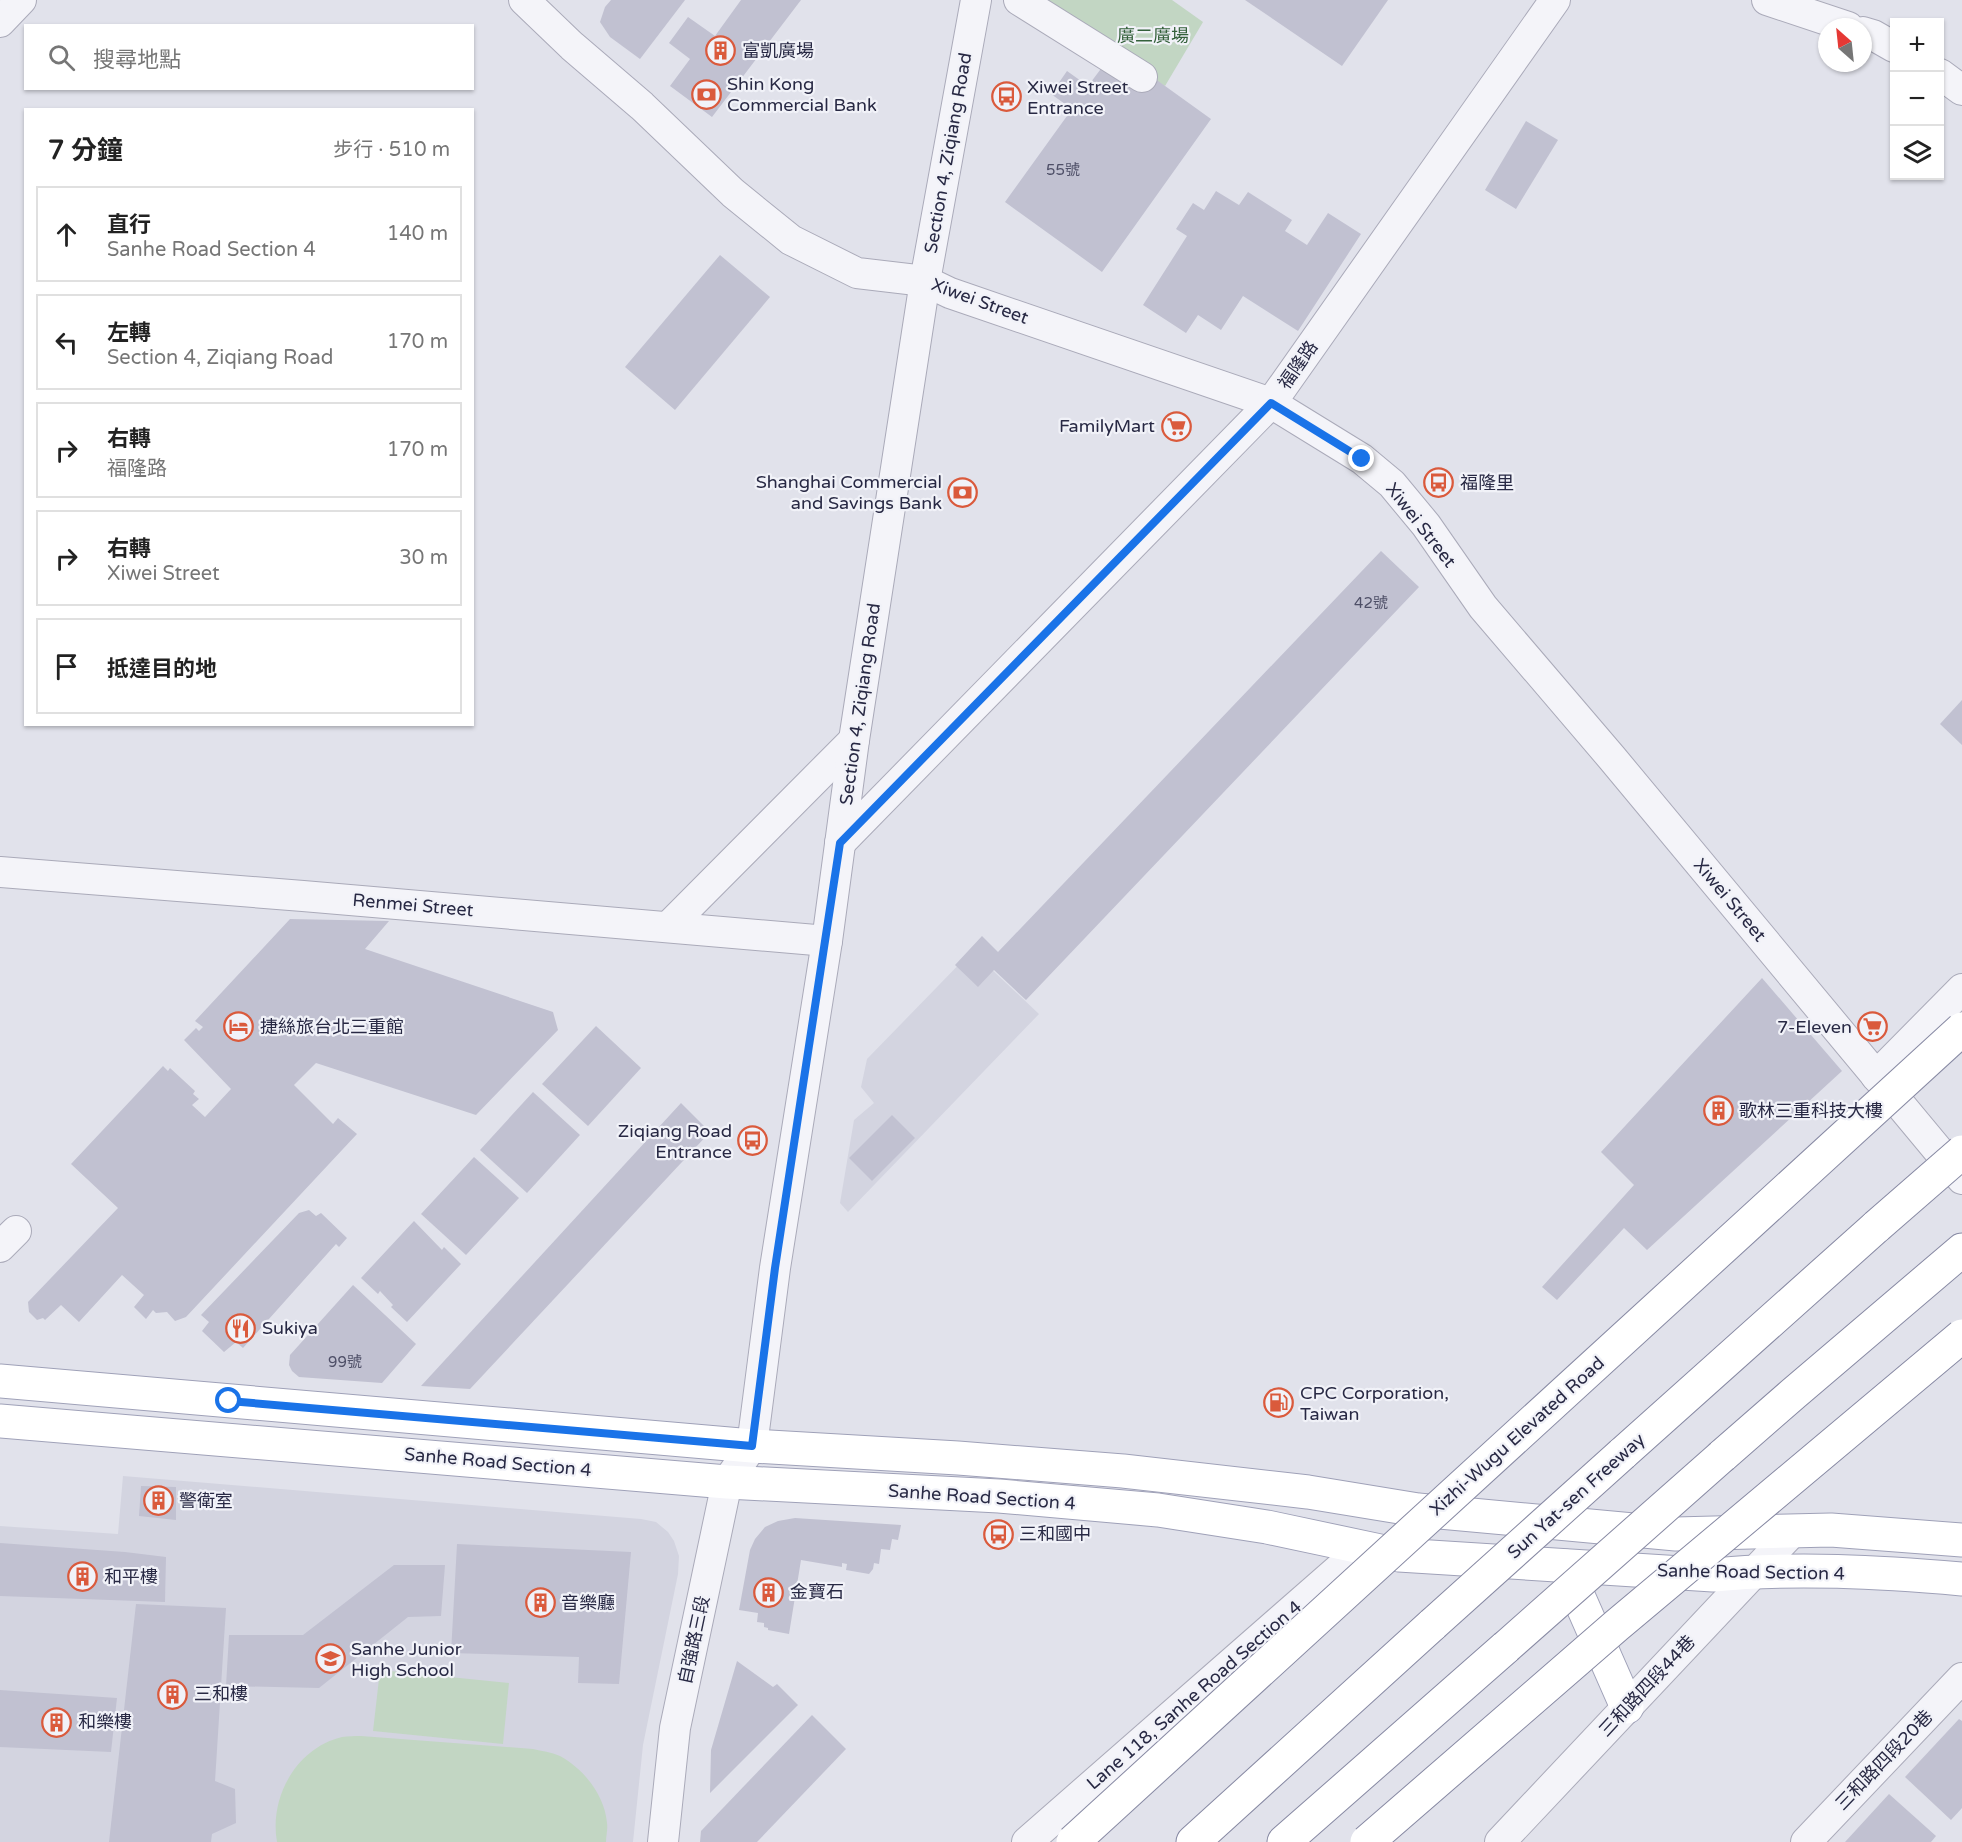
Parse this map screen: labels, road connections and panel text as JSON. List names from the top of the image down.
{
  "streets": {
    "main road": ["Xizhi-Wugu Elevated Road", "Sanhe Road Section 4", "Sun Yat-sen Freeway"],
    "street": [
      "Section 4, Ziqiang Road",
      "Xiwei Street",
      "福隆路",
      "Renmei Street",
      "自強路三段",
      "三和路四段44巷",
      "Lane 118, Sanhe Road Section 4",
      "三和路四段20巷"
    ]
  },
  "crossings": [
    ["Section 4, Ziqiang Road", "Xiwei Street"],
    ["Section 4, Ziqiang Road", "福隆路"],
    ["Section 4, Ziqiang Road", "Renmei Street"],
    ["Section 4, Ziqiang Road", "Sanhe Road Section 4"],
    ["Section 4, Ziqiang Road", "自強路三段"],
    ["Xiwei Street", "福隆路"],
    ["Sanhe Road Section 4", "自強路三段"],
    ["Sanhe Road Section 4", "三和路四段44巷"],
    ["Sanhe Road Section 4", "Lane 118, Sanhe Road Section 4"]
  ],
  "parks": ["廣二廣場"],
  "places": {
    "building": [
      "富凱廣場",
      "歌林三重科技大樓",
      "警衛室",
      "和平樓",
      "金寶石",
      "音樂廳",
      "三和樓",
      "和樂樓"
    ],
    "bank": ["Shin Kong Commercial Bank", "Shanghai Commercial and Savings Bank"],
    "bus stop": [
      "Xiwei Street Entrance",
      "福隆里",
      "Ziqiang Road Entrance",
      "三和國中"
    ],
    "supermarket": ["FamilyMart", "7-Eleven"],
    "hotel": ["捷絲旅台北三重館"],
    "restaurant": ["Sukiya"],
    "fuel station": ["CPC Corporation, Taiwan"],
    "school or university": ["Sanhe Junior High School"]
  },
  "house_numbers": ["55號", "42號", "99號"],
  "north": "top left",
  "page": {
    "map_buttons": ["+", "−"],
    "search": "搜尋地點",
    "heading": ["7 分鐘", "步行 · 510 m"],
    "list": [
      ["直行", "Sanhe Road Section 4", "140 m"],
      ["左轉", "Section 4, Ziqiang Road", "170 m"],
      ["右轉", "福隆路", "170 m"],
      ["右轉", "Xiwei Street", "30 m"],
      "抵達目的地"
    ]
  }
}
